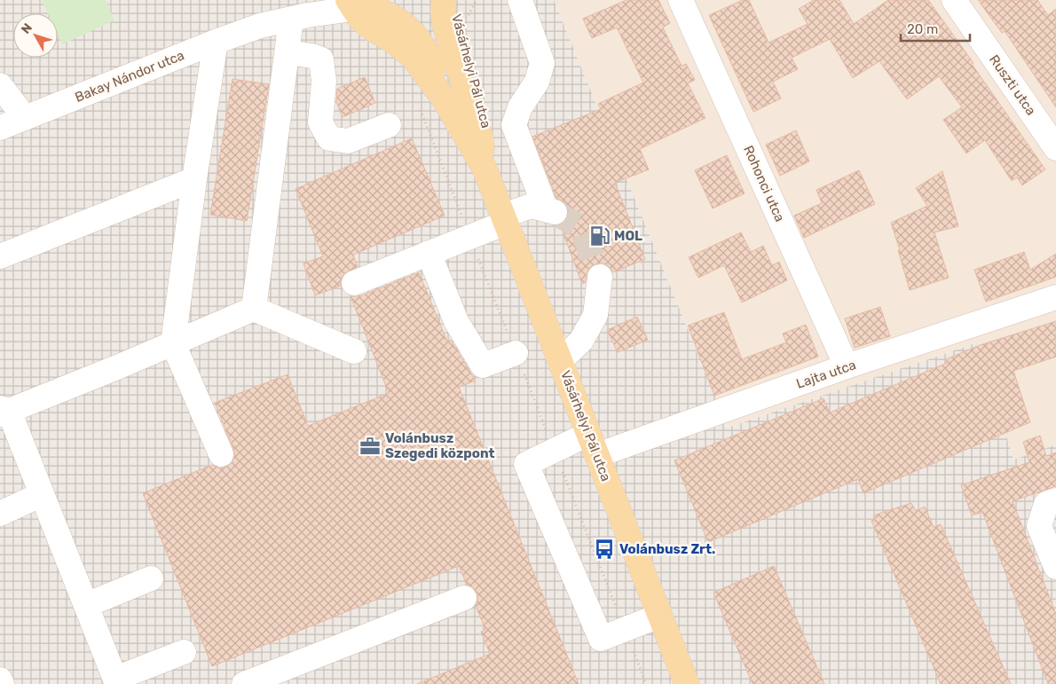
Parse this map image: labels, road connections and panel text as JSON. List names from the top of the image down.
{
  "streets": {
    "main road": ["Vásárhelyi Pál utca"],
    "street": [
      "Bakay Nándor utca",
      "Ruszti utca",
      "Rohonci utca",
      "Lajta utca"
    ]
  },
  "crossings": [
    ["Vásárhelyi Pál utca", "Bakay Nándor utca"],
    ["Vásárhelyi Pál utca", "Lajta utca"],
    ["Rohonci utca", "Lajta utca"]
  ],
  "places": {
    "fuel station": ["MOL"],
    "office": ["Volánbusz Szegedi központ"],
    "bus stop": ["Volánbusz Zrt."]
  },
  "scale_bar": "20 m",
  "north": "top left"
}
